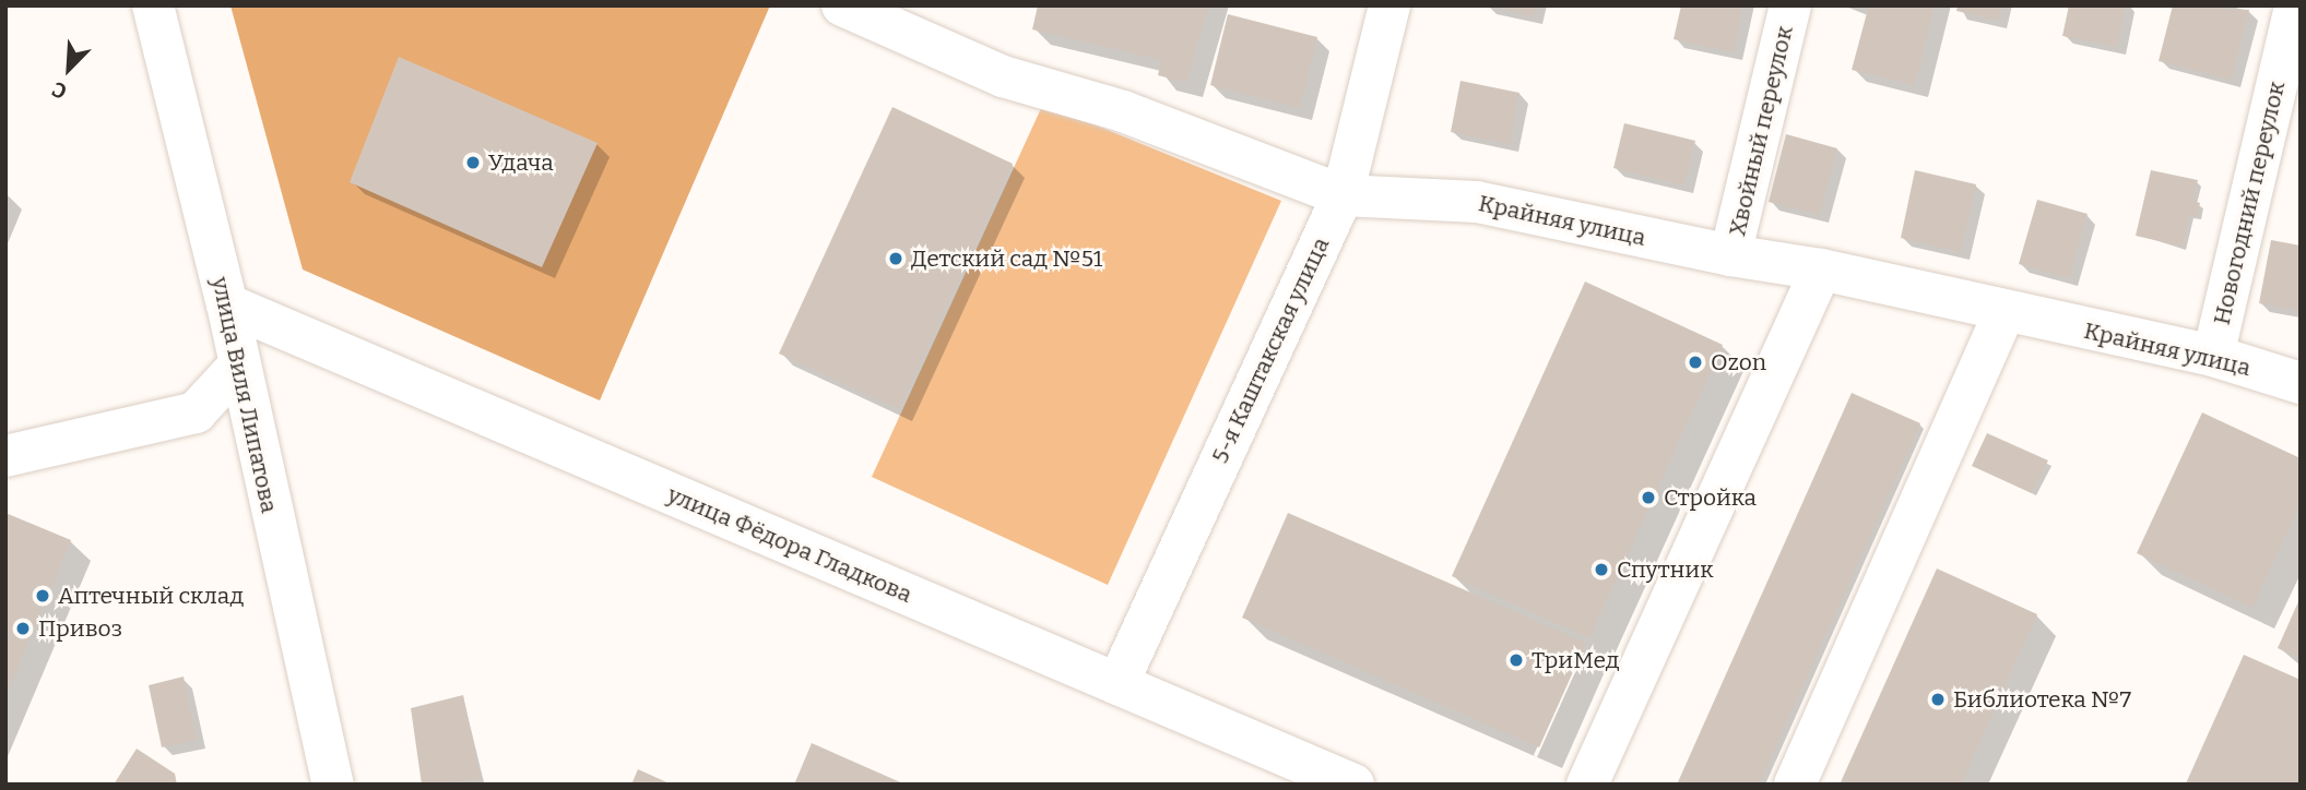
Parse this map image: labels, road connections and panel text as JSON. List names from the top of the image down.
{
  "streets": {
    "street": [
      "Хвойный переулок",
      "Новогодний переулок",
      "Крайняя улица",
      "5-я Каштакская улица",
      "улица Виля Липатова",
      "улица Фёдора Гладкова"
    ]
  },
  "crossings": [
    ["Хвойный переулок", "Крайняя улица"],
    ["Новогодний переулок", "Крайняя улица"],
    ["Крайняя улица", "5-я Каштакская улица"],
    ["5-я Каштакская улица", "улица Фёдора Гладкова"],
    ["улица Виля Липатова", "улица Фёдора Гладкова"]
  ],
  "places": [
    "Удача",
    "Детский сад №51",
    "Ozon",
    "Стройка",
    "Спутник",
    "Аптечный склад",
    "Привоз",
    "ТриМед",
    "Библиотека №7"
  ],
  "north": "bottom left"
}
